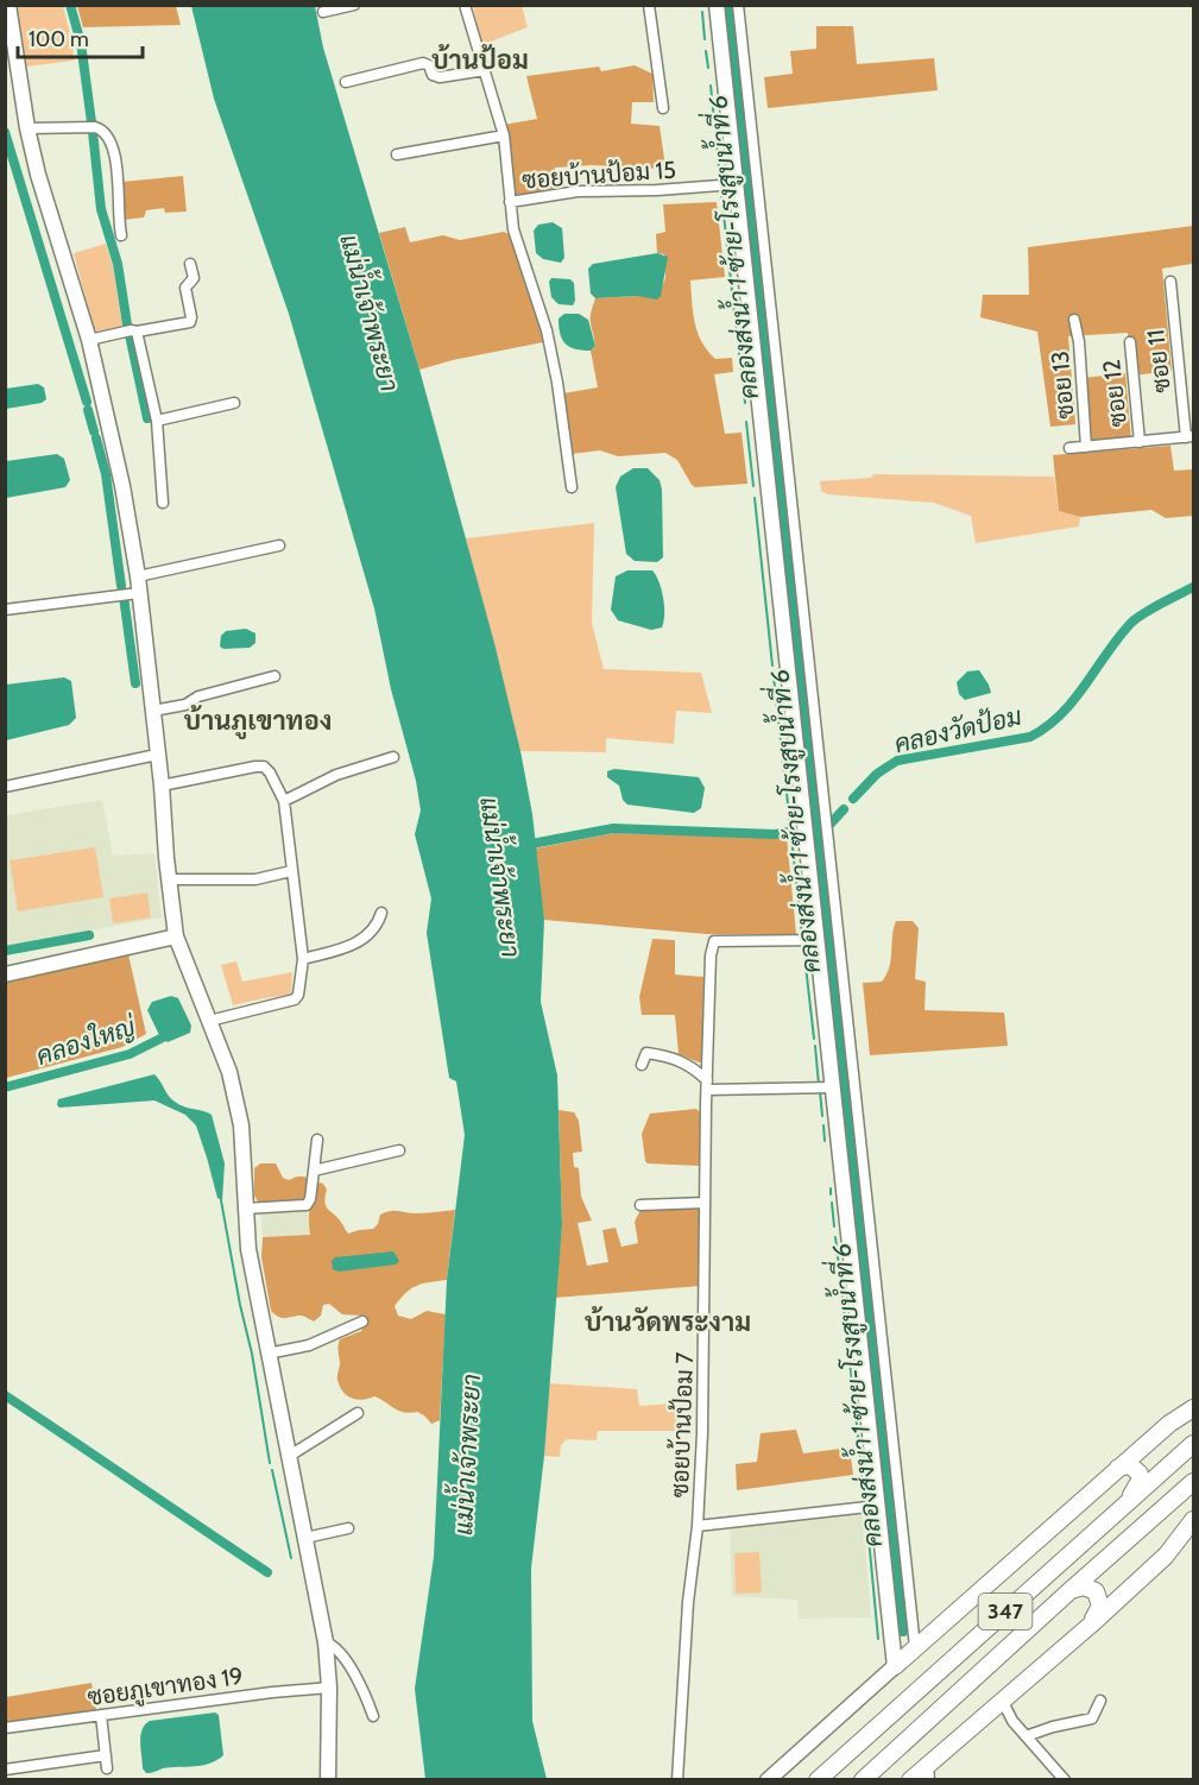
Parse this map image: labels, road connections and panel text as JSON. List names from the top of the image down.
{
  "streets": {
    "main road": ["347"],
    "street": [
      "ซอยบ้านป้อม 15",
      "ซอย 11",
      "ซอย 13",
      "ซอย 12",
      "ซอยบ้านป้อม 7",
      "ซอยภูเขาทอง 19"
    ]
  },
  "districts": ["บ้านป้อม", "บ้านภูเขาทอง", "บ้านวัดพระงาม"],
  "water": [
    "คลองส่งน้ำ 1 ซ้าย-โรงสูบน้ำที่ 6",
    "แม่น้ำเจ้าพระยา",
    "คลองวัดป้อม",
    "คลองใหญ่"
  ],
  "scale_bar": "100 m"
}
